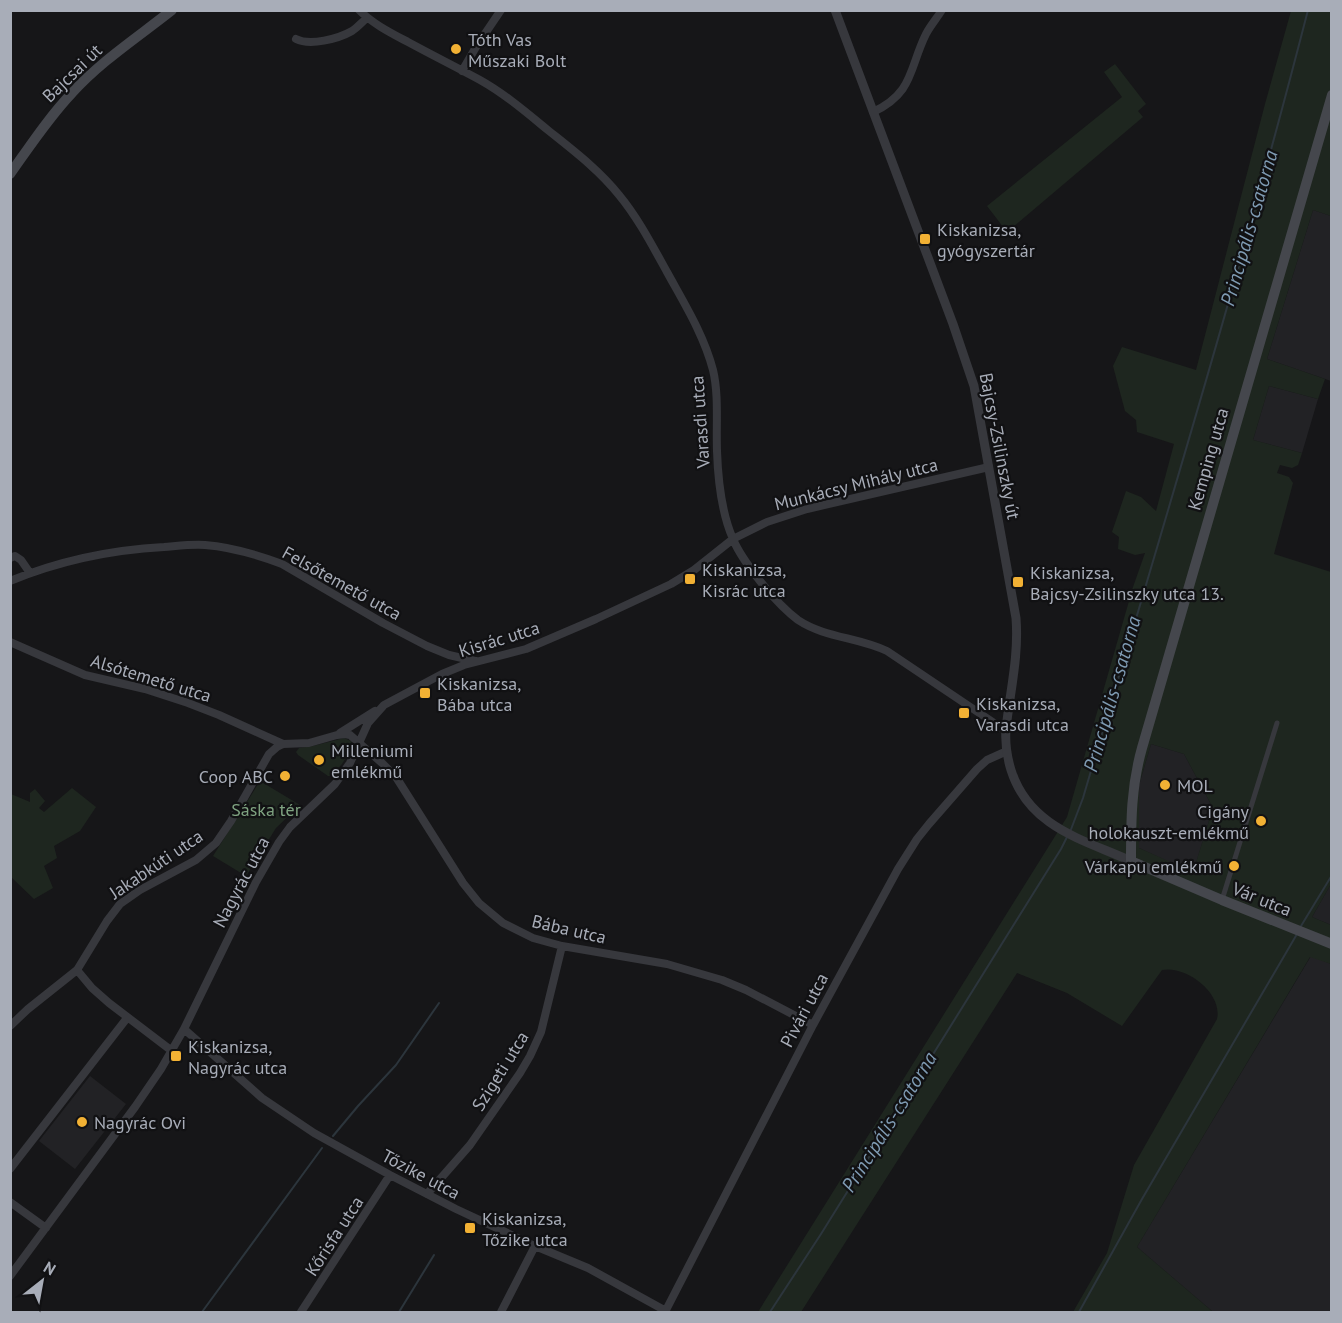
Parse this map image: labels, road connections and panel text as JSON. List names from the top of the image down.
{
  "streets": {
    "main road": ["Bajcsai út", "Kemping utca", "Vár utca"],
    "street": [
      "Varasdi utca",
      "Bajcsy-Zsilinszky út",
      "Munkácsy Mihály utca",
      "Felsőtemető utca",
      "Kisrác utca",
      "Alsótemető utca",
      "Jakabkúti utca",
      "Nagyrác utca",
      "Bába utca",
      "Pivári utca",
      "Szigeti utca",
      "Tőzike utca",
      "Kőrisfa utca"
    ]
  },
  "crossings": [
    ["Varasdi utca", "Bajcsy-Zsilinszky út"],
    ["Varasdi utca", "Munkácsy Mihály utca"],
    ["Varasdi utca", "Kisrác utca"],
    ["Bajcsy-Zsilinszky út", "Munkácsy Mihály utca"],
    ["Bajcsy-Zsilinszky út", "Vár utca"],
    ["Bajcsy-Zsilinszky út", "Pivári utca"],
    ["Kemping utca", "Vár utca"],
    ["Munkácsy Mihály utca", "Kisrác utca"],
    ["Felsőtemető utca", "Kisrác utca"],
    ["Kisrác utca", "Nagyrác utca"],
    ["Kisrác utca", "Bába utca"],
    ["Alsótemető utca", "Jakabkúti utca"],
    ["Nagyrác utca", "Bába utca"],
    ["Nagyrác utca", "Tőzike utca"],
    ["Bába utca", "Pivári utca"],
    ["Bába utca", "Szigeti utca"],
    ["Pivári utca", "Tőzike utca"],
    ["Szigeti utca", "Tőzike utca"],
    ["Tőzike utca", "Kőrisfa utca"]
  ],
  "water": ["Principális-csatorna"],
  "parks": ["Sáska tér"],
  "places": {
    "other": [
      "Tóth Vas Műszaki Bolt",
      "Milleniumi emlékmű",
      "Coop ABC",
      "MOL",
      "Cigány holokauszt-emlékmű",
      "Várkapu emlékmű",
      "Nagyrác Ovi"
    ],
    "transit": [
      "Kiskanizsa, gyógyszertár",
      "Kiskanizsa, Kisrác utca",
      "Kiskanizsa, Bajcsy-Zsilinszky utca 13.",
      "Kiskanizsa, Bába utca",
      "Kiskanizsa, Varasdi utca",
      "Kiskanizsa, Nagyrác utca",
      "Kiskanizsa, Tőzike utca"
    ]
  },
  "north": "top right"
}
